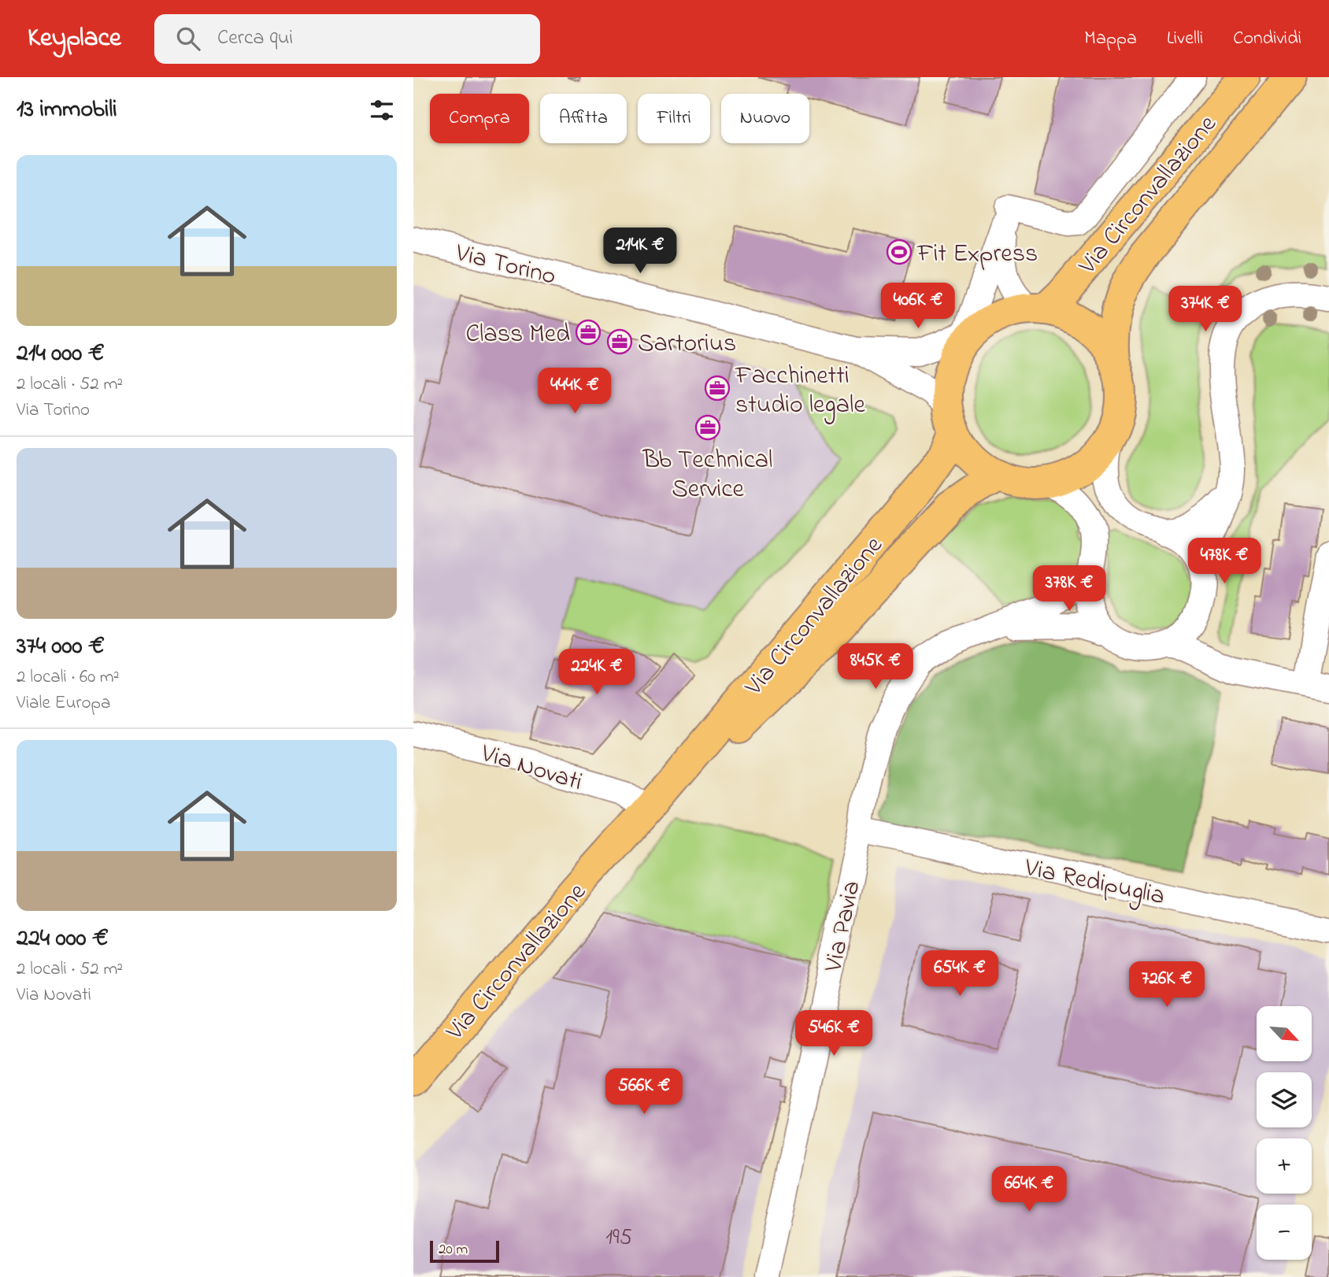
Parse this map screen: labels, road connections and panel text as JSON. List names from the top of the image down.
{
  "streets": {
    "main road": ["Via Circonvallazione"],
    "street": [
      "Via Torino",
      "Via Novati",
      "Via Redipuglia",
      "Via Pavia"
    ]
  },
  "crossings": [
    ["Via Circonvallazione", "Via Torino"],
    ["Via Circonvallazione", "Via Novati"],
    ["Via Redipuglia", "Via Pavia"]
  ],
  "places": {
    "sports": ["Fit Express"],
    "office": [
      "Class Med",
      "Sartorius",
      "Facchinetti studio legale",
      "Bb Technical Service"
    ]
  },
  "house_numbers": ["195"],
  "scale_bar": "20 m",
  "north": "bottom right",
  "page": {
    "header": "Keyplace",
    "search": "Cerca qui",
    "nav": ["Mappa", "Livelli", "Condividi"],
    "heading": "13 immobili",
    "chip": [
      "Compra",
      "Affitta",
      "Filtri",
      "Nuovo"
    ],
    "list": [
      {
        "name": "214 000 €",
        "note": "2 locali · 52 m² · Via Torino"
      },
      {
        "name": "374 000 €",
        "note": "2 locali · 60 m² · Viale Europa"
      },
      {
        "name": "224 000 €",
        "note": "2 locali · 52 m² · Via Novati"
      }
    ],
    "price": [
      "214K €",
      "406K €",
      "374K €",
      "444K €",
      "478K €",
      "378K €",
      "845K €",
      "224K €",
      "654K €",
      "726K €",
      "546K €",
      "566K €",
      "664K €"
    ],
    "map_buttons": ["+", "−"],
    "scale": "20 m"
  }
}
